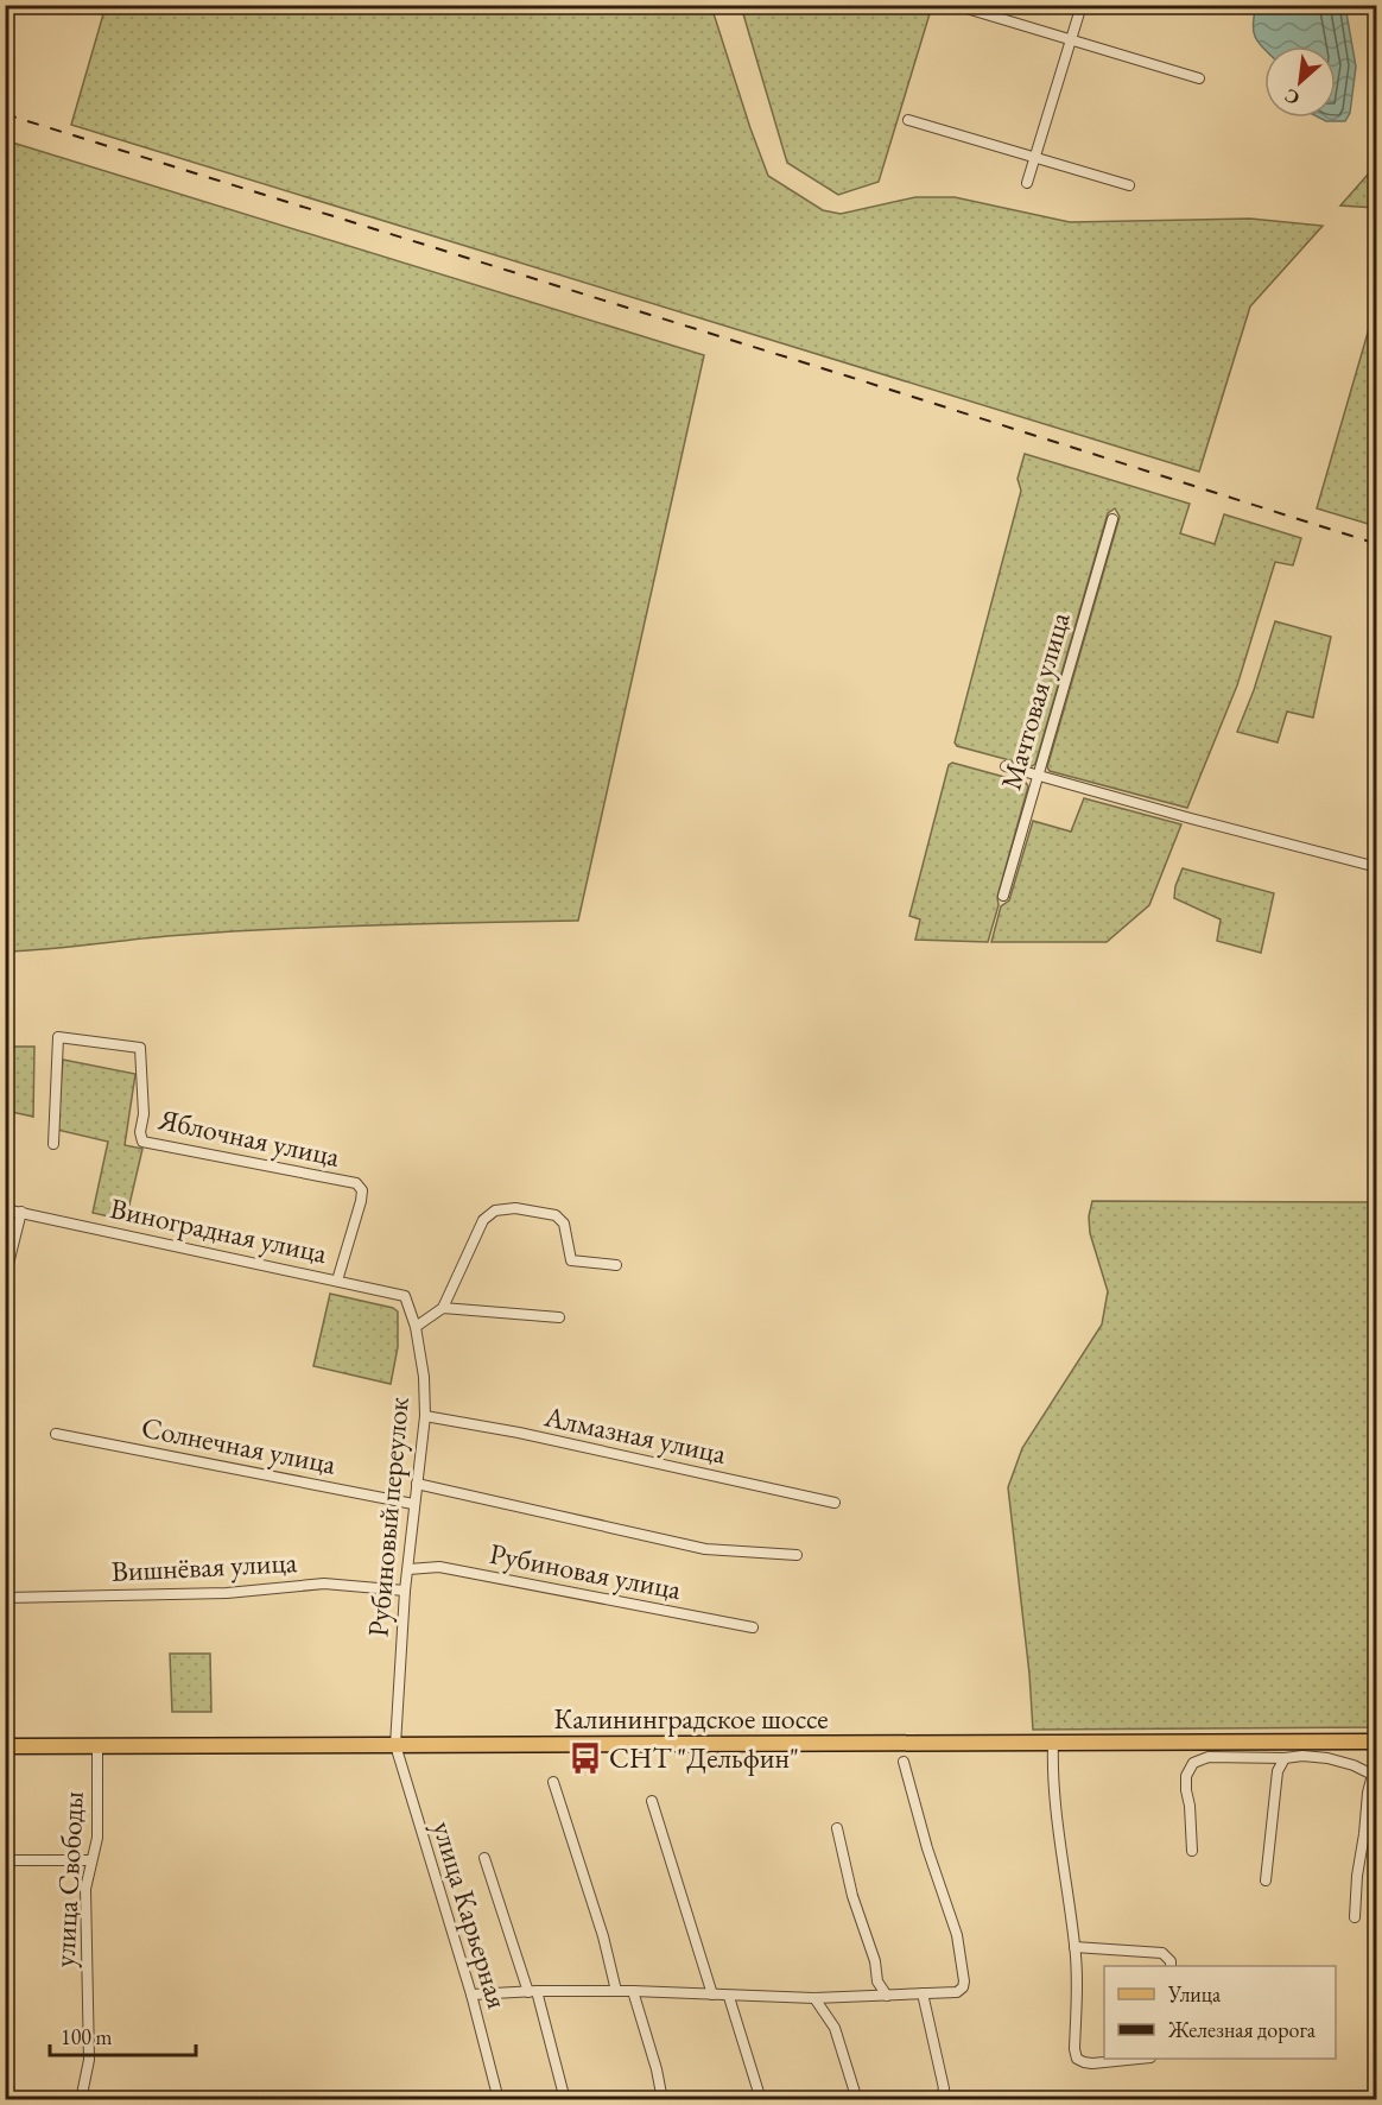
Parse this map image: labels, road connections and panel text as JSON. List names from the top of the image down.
{
  "streets": {
    "main road": ["Калининградское шоссе"],
    "street": [
      "Мачтовая улица",
      "Яблочная улица",
      "Виноградная улица",
      "Алмазная улица",
      "Солнечная улица",
      "Рубиновый переулок",
      "Вишнёвая улица",
      "Рубиновая улица",
      "улица Свободы",
      "улица Карьерная"
    ]
  },
  "crossings": [
    ["Яблочная улица", "Виноградная улица"],
    ["Виноградная улица", "Рубиновый переулок"],
    ["Алмазная улица", "Рубиновый переулок"],
    ["Солнечная улица", "Рубиновый переулок"],
    ["Рубиновый переулок", "Вишнёвая улица"],
    ["Рубиновый переулок", "Рубиновая улица"],
    ["Рубиновый переулок", "Калининградское шоссе"],
    ["Рубиновый переулок", "улица Карьерная"],
    ["Калининградское шоссе", "улица Свободы"],
    ["Калининградское шоссе", "улица Карьерная"]
  ],
  "places": {
    "bus stop": ["СНТ \"Дельфин\""]
  },
  "legend": ["Улица", "Железная дорога"],
  "scale_bar": "100 m",
  "north": "bottom left"
}
